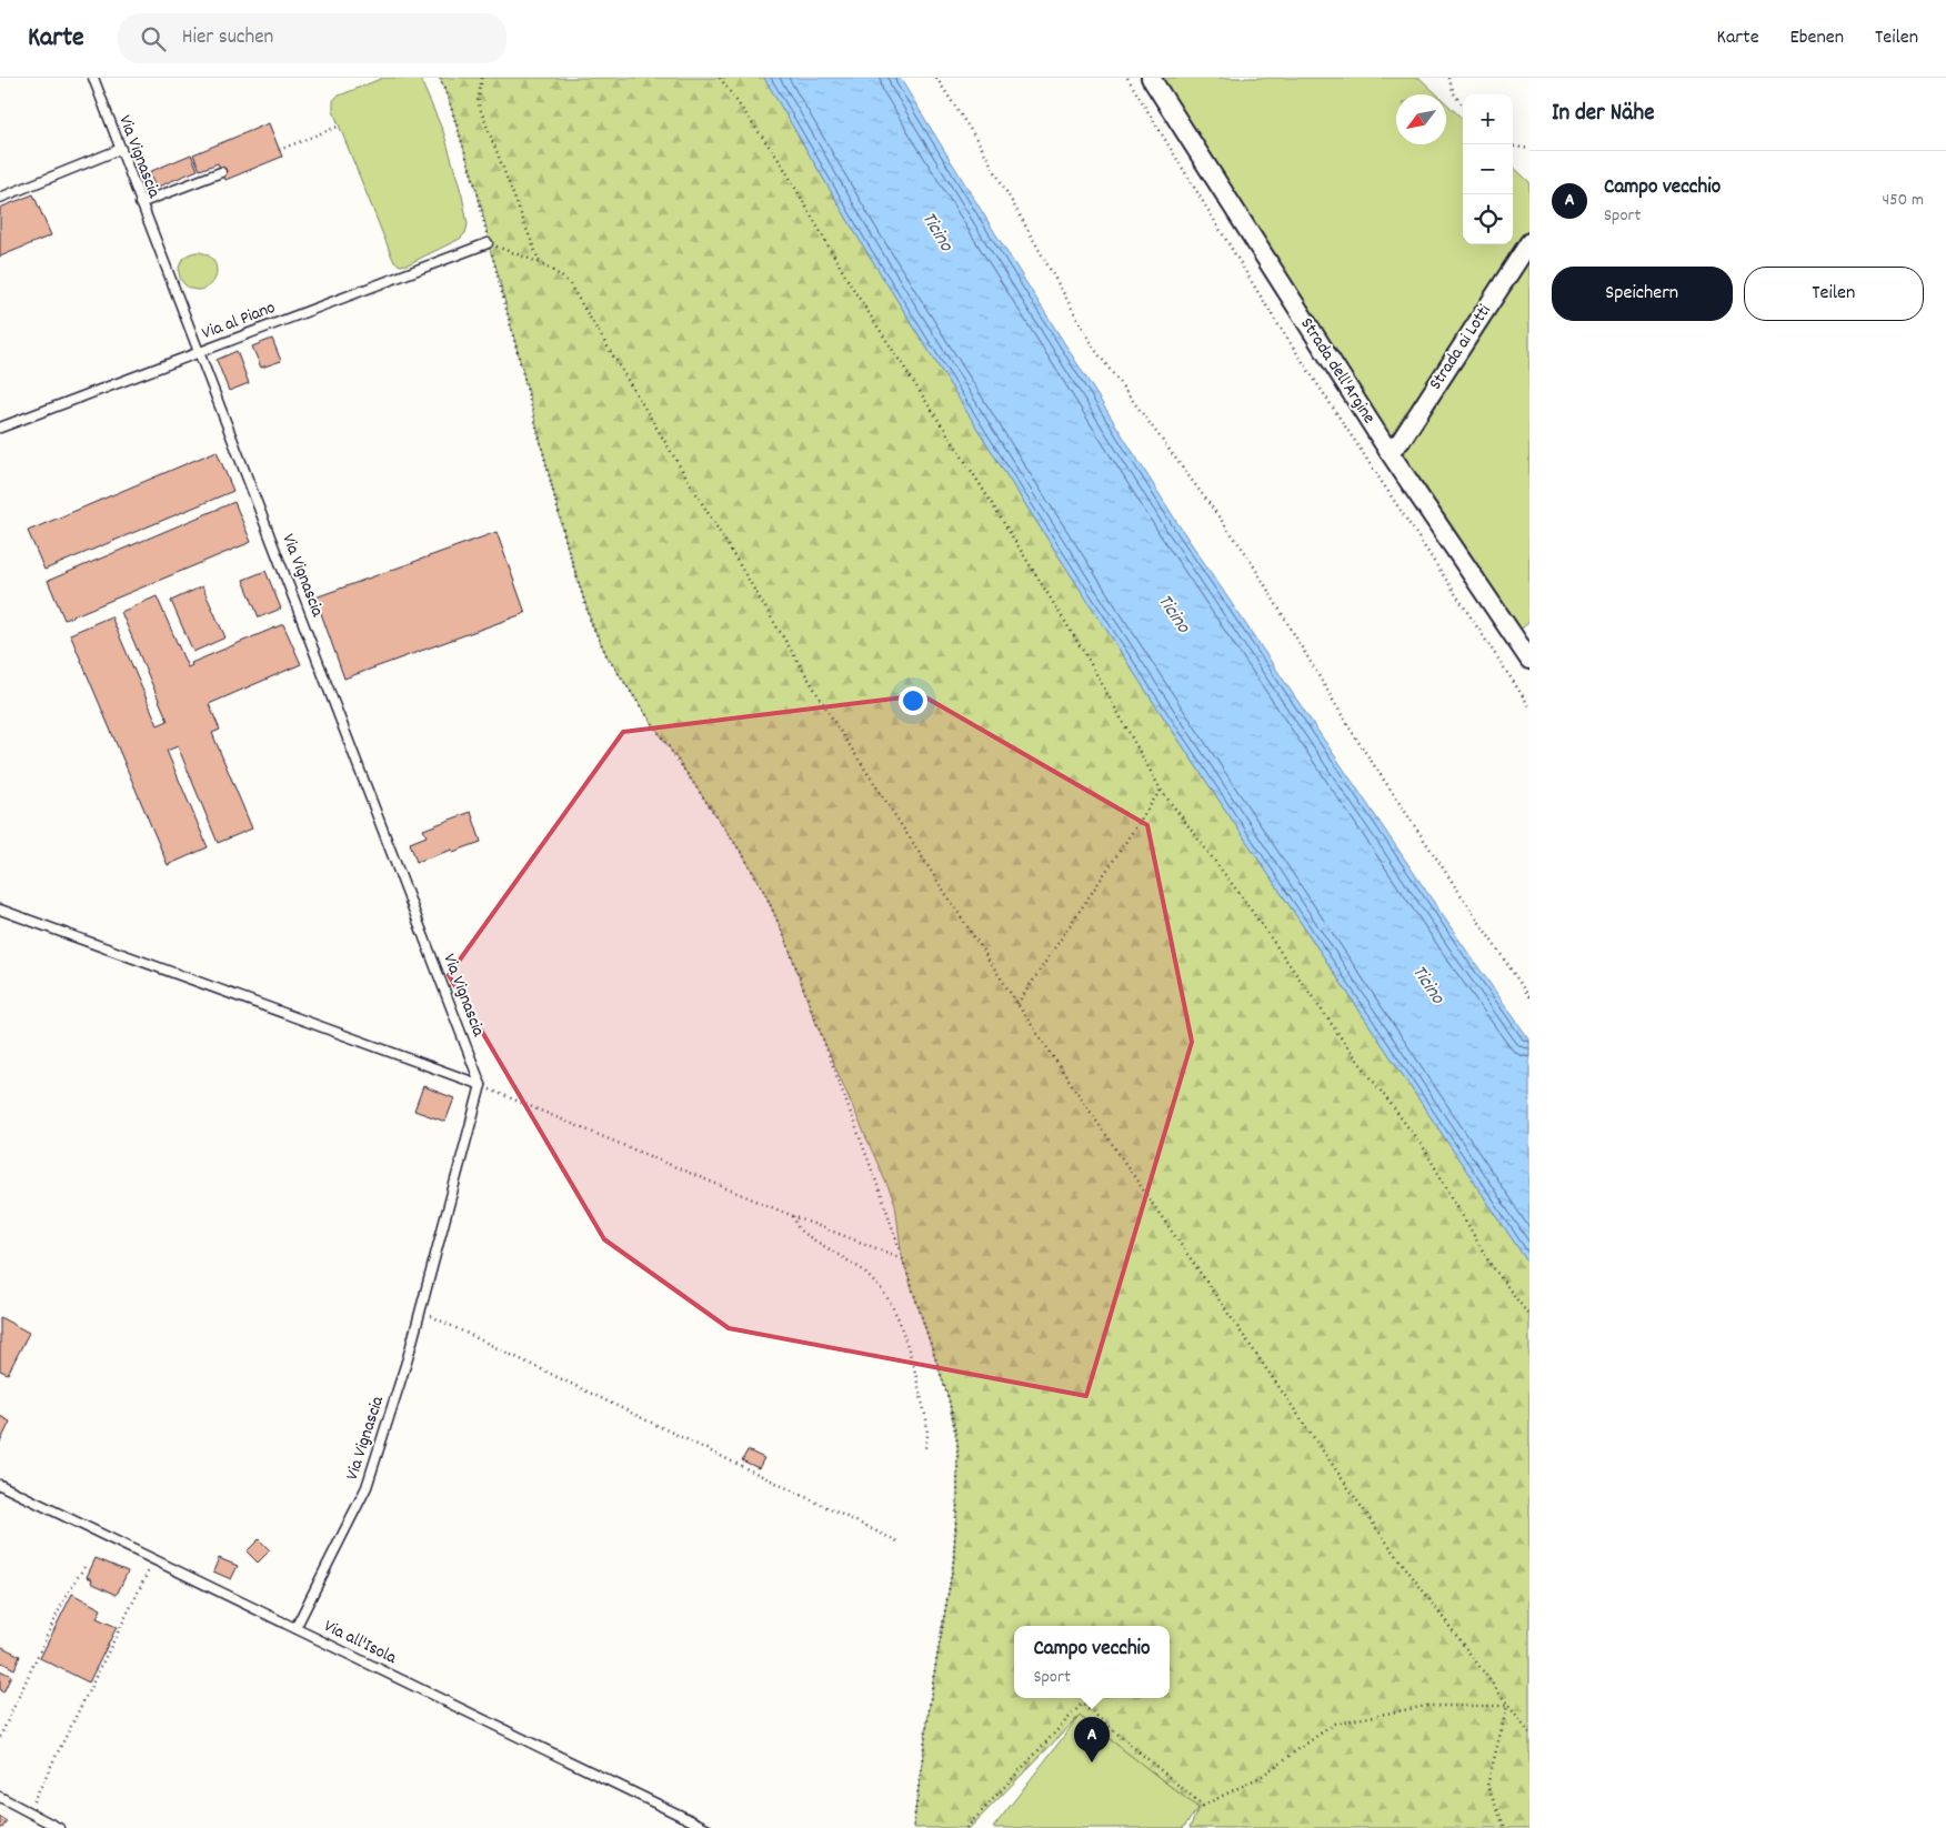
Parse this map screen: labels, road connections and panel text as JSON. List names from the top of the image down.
{
  "streets": {
    "street": ["Strada ai Lotti", "Strada dell'Argine"],
    "lane": ["Via Vignascia", "Via al Piano", "Via all'Isola"]
  },
  "crossings": [
    ["Via Vignascia", "Via al Piano"],
    ["Via Vignascia", "Via all'Isola"],
    ["Strada ai Lotti", "Strada dell'Argine"]
  ],
  "water": ["Ticino"],
  "north": "bottom left",
  "page": {
    "header": "Karte",
    "search": "Hier suchen",
    "nav": ["Karte", "Ebenen", "Teilen"],
    "heading": "In der Nähe",
    "map_buttons": ["+", "−"],
    "list": [
      {
        "mark": "A",
        "name": "Campo vecchio",
        "note": "Sport",
        "value": "450 m"
      }
    ],
    "buttons": ["Speichern", "Teilen"],
    "popup": ["Campo vecchio", "Sport"],
    "pins": "A"
  }
}
